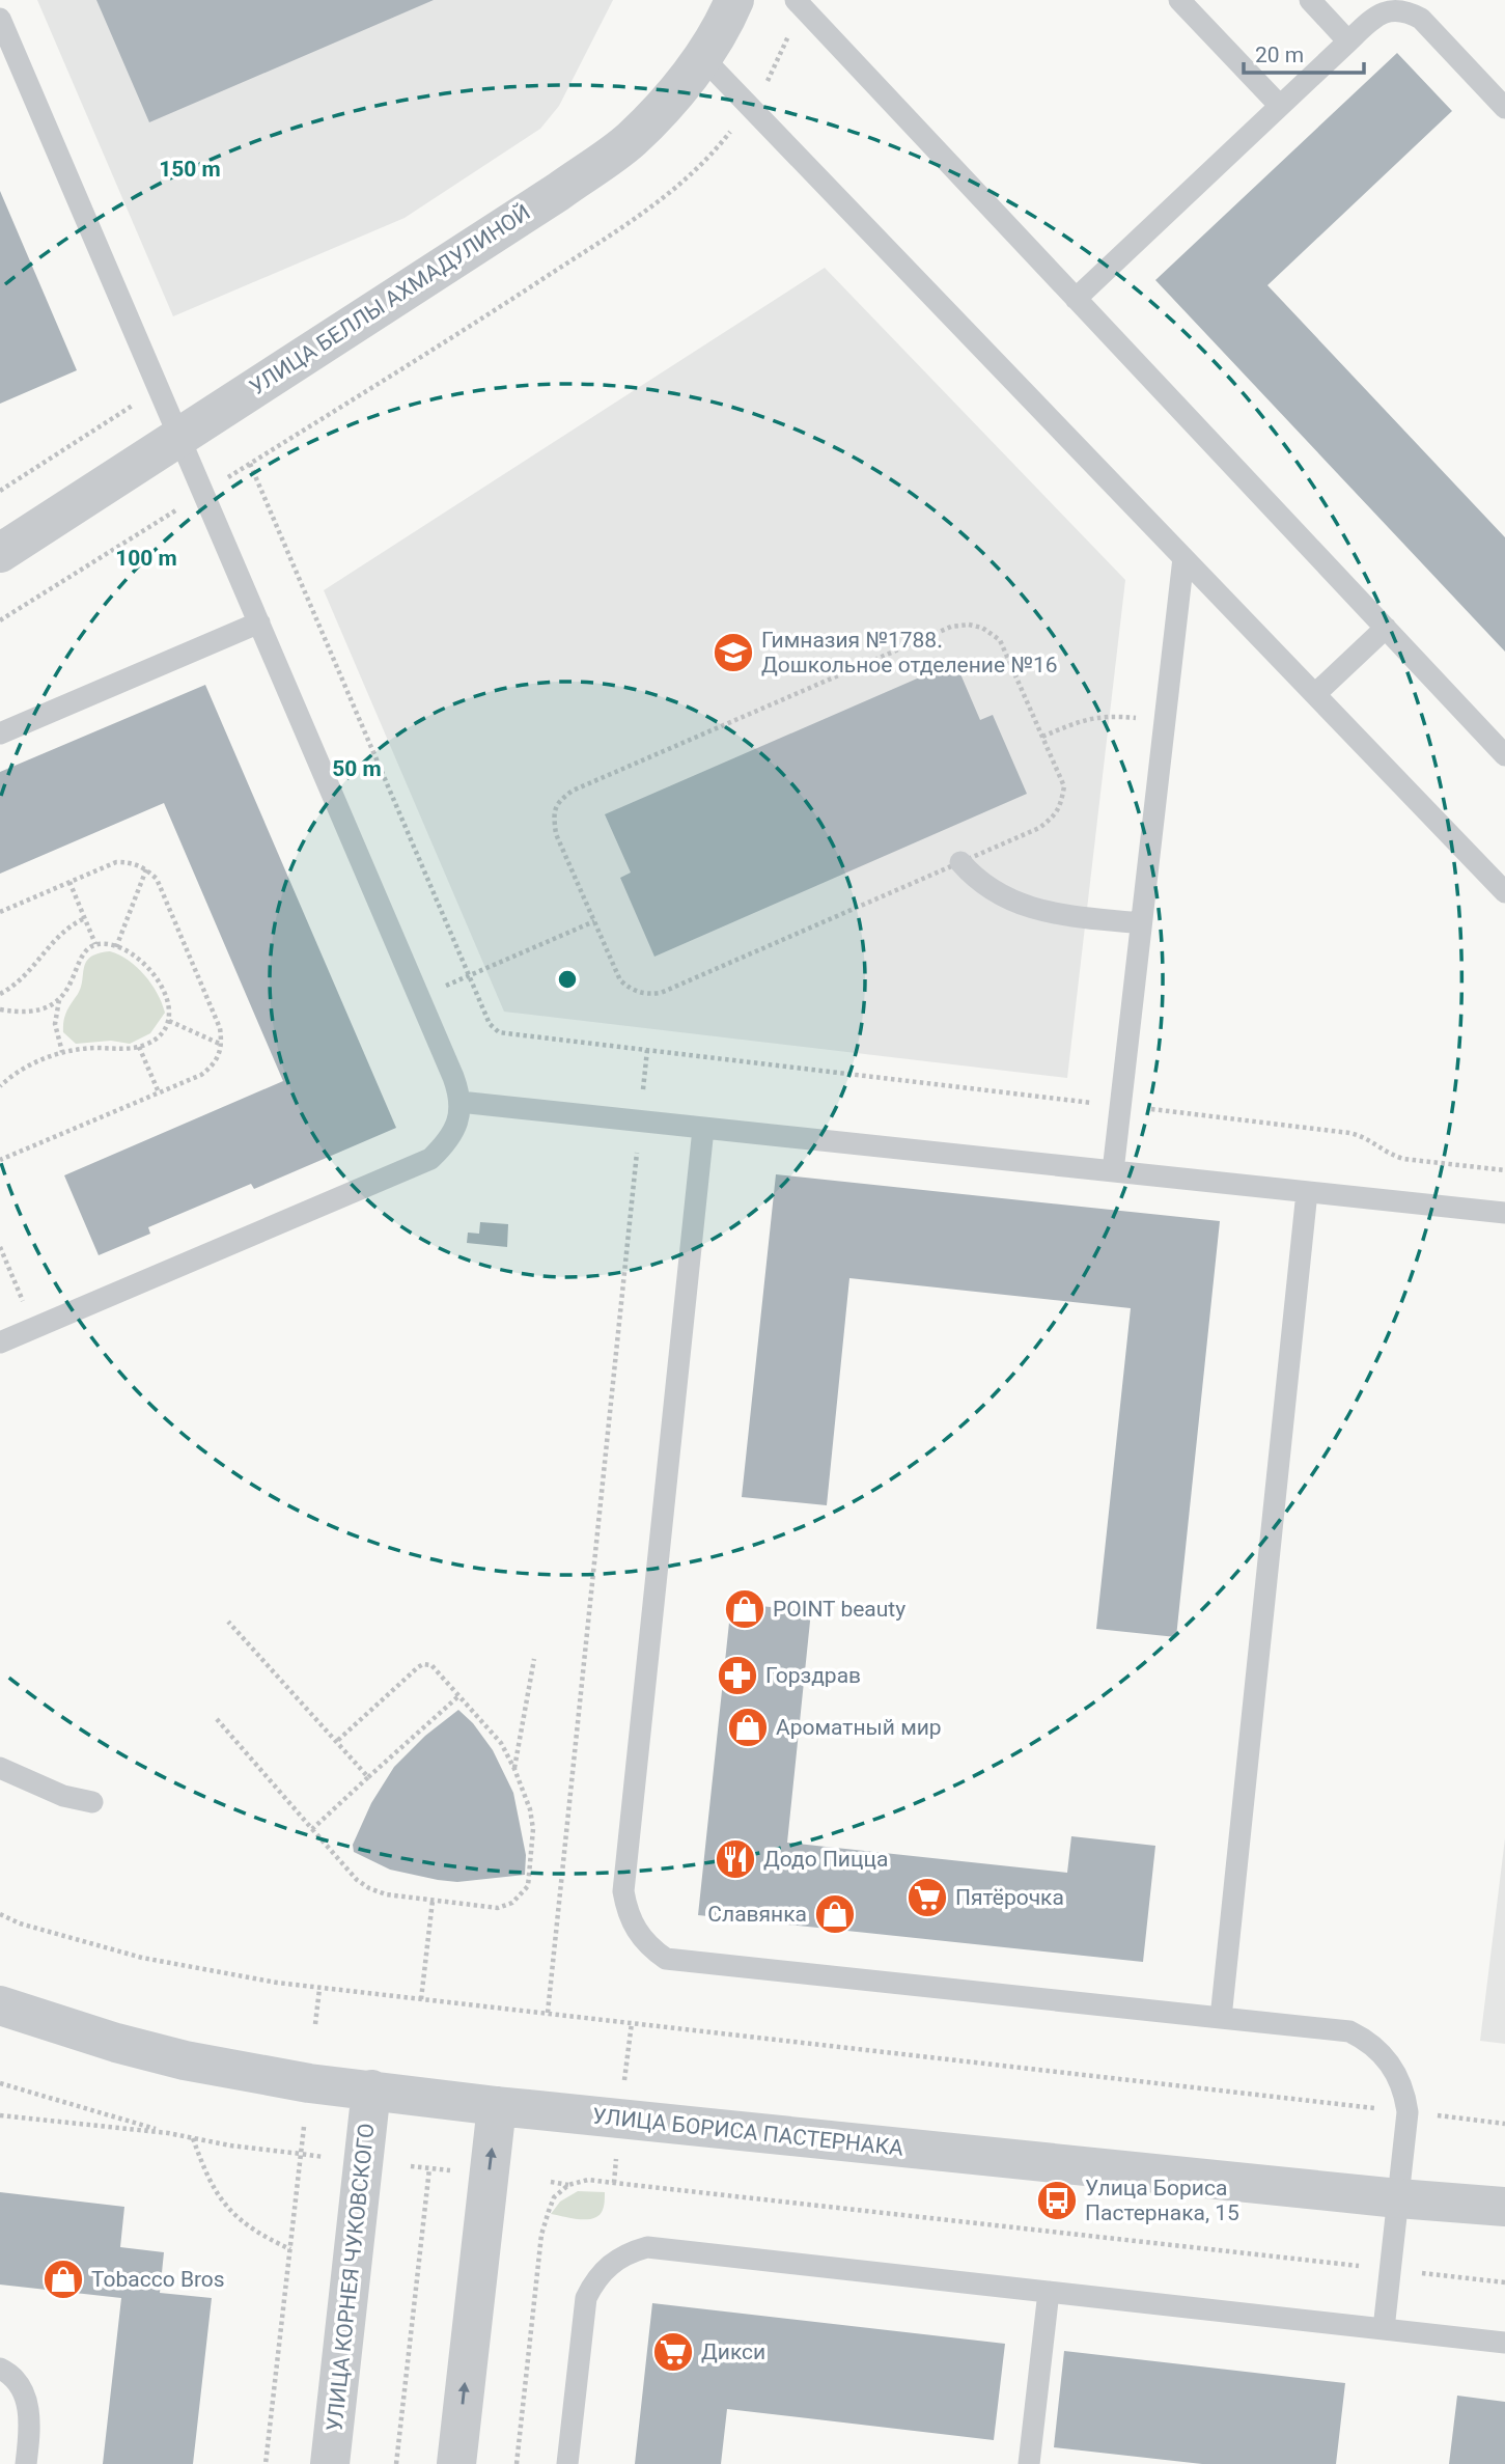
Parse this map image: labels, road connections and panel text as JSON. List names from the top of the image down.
{
  "streets": {
    "street": ["УЛИЦА БЕЛЛЫ АХМАДУЛИНОЙ", "УЛИЦА БОРИСА ПАСТЕРНАКА", "УЛИЦА КОРНЕЯ ЧУКОВСКОГО"]
  },
  "crossings": [
    ["УЛИЦА БОРИСА ПАСТЕРНАКА", "УЛИЦА КОРНЕЯ ЧУКОВСКОГО"]
  ],
  "places": {
    "school or university": ["Гимназия №1788. Дошкольное отделение №16"],
    "shop": [
      "POINT beauty",
      "Ароматный мир",
      "Славянка",
      "Tobacco Bros"
    ],
    "pharmacy": ["Горздрав"],
    "restaurant": ["Додо Пицца"],
    "supermarket": ["Пятёрочка", "Дикси"],
    "bus stop": ["Улица Бориса Пастернака, 15"]
  },
  "scale_bar": "20 m",
  "rings": ["150 m", "100 m", "50 m"]
}
